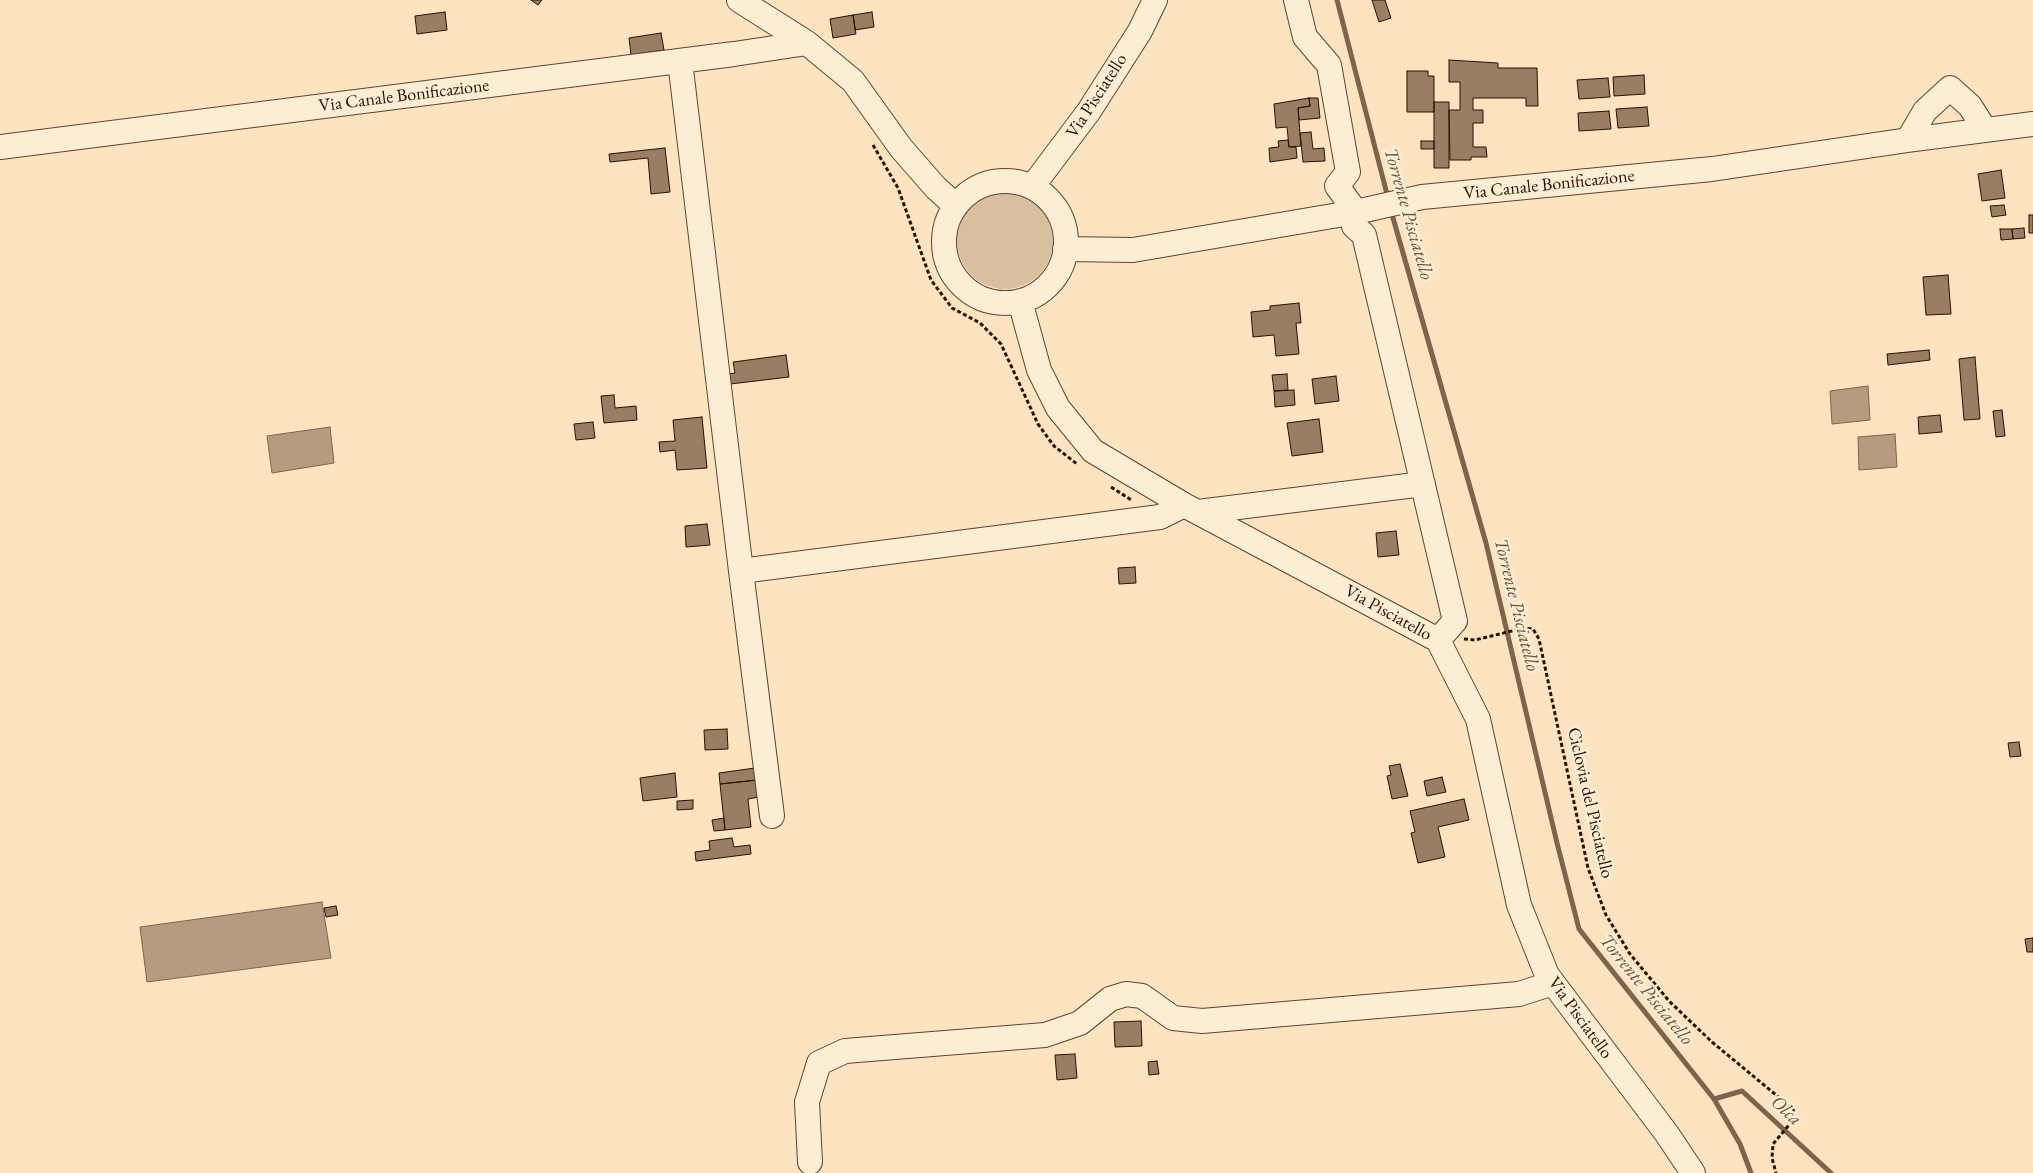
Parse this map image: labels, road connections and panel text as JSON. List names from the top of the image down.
{
  "streets": {
    "street": ["Via Canale Bonificazione", "Via Pisciatello"],
    "path": ["Ciclovia del Pisciatello"]
  },
  "crossings": [
    ["Via Canale Bonificazione", "Via Pisciatello"]
  ],
  "water": ["Torrente Pisciatello", "Olca"]
}
